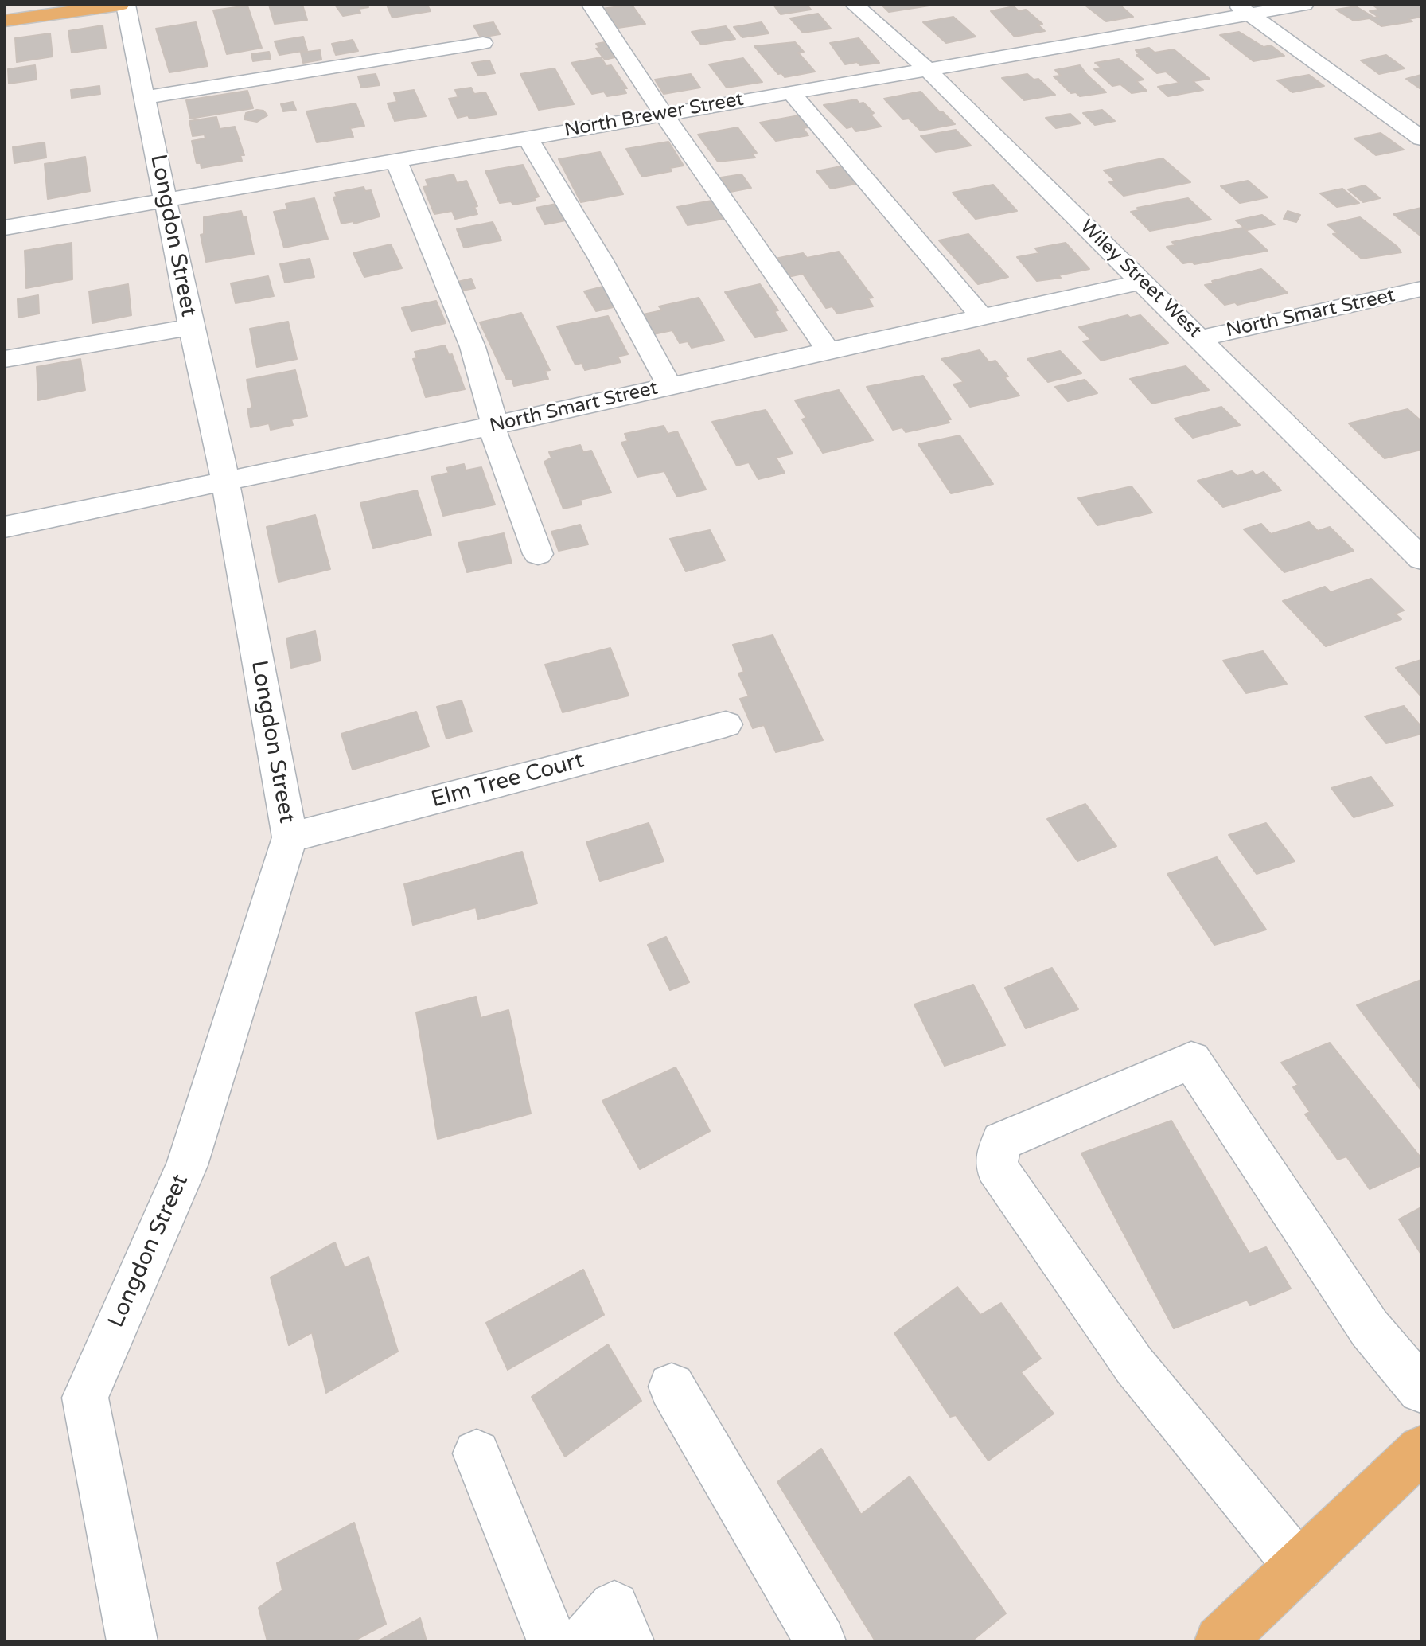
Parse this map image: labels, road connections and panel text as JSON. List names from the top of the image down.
{
  "streets": {
    "street": [
      "North Brewer Street",
      "Longdon Street",
      "Wiley Street West",
      "North Smart Street",
      "Elm Tree Court"
    ]
  },
  "crossings": [
    ["North Brewer Street", "Longdon Street"],
    ["North Brewer Street", "Wiley Street West"],
    ["Longdon Street", "North Smart Street"],
    ["Longdon Street", "Elm Tree Court"],
    ["Wiley Street West", "North Smart Street"]
  ]
}
